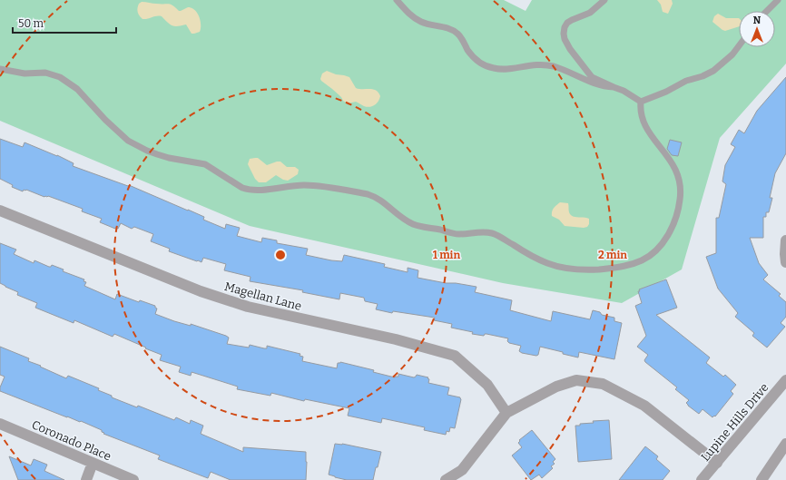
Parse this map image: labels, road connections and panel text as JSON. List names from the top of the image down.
{
  "streets": {
    "street": ["Magellan Lane", "Lupine Hills Drive", "Coronado Place"]
  },
  "scale_bar": "50 m",
  "north": "top",
  "rings": ["1 min", "2 min"]
}
